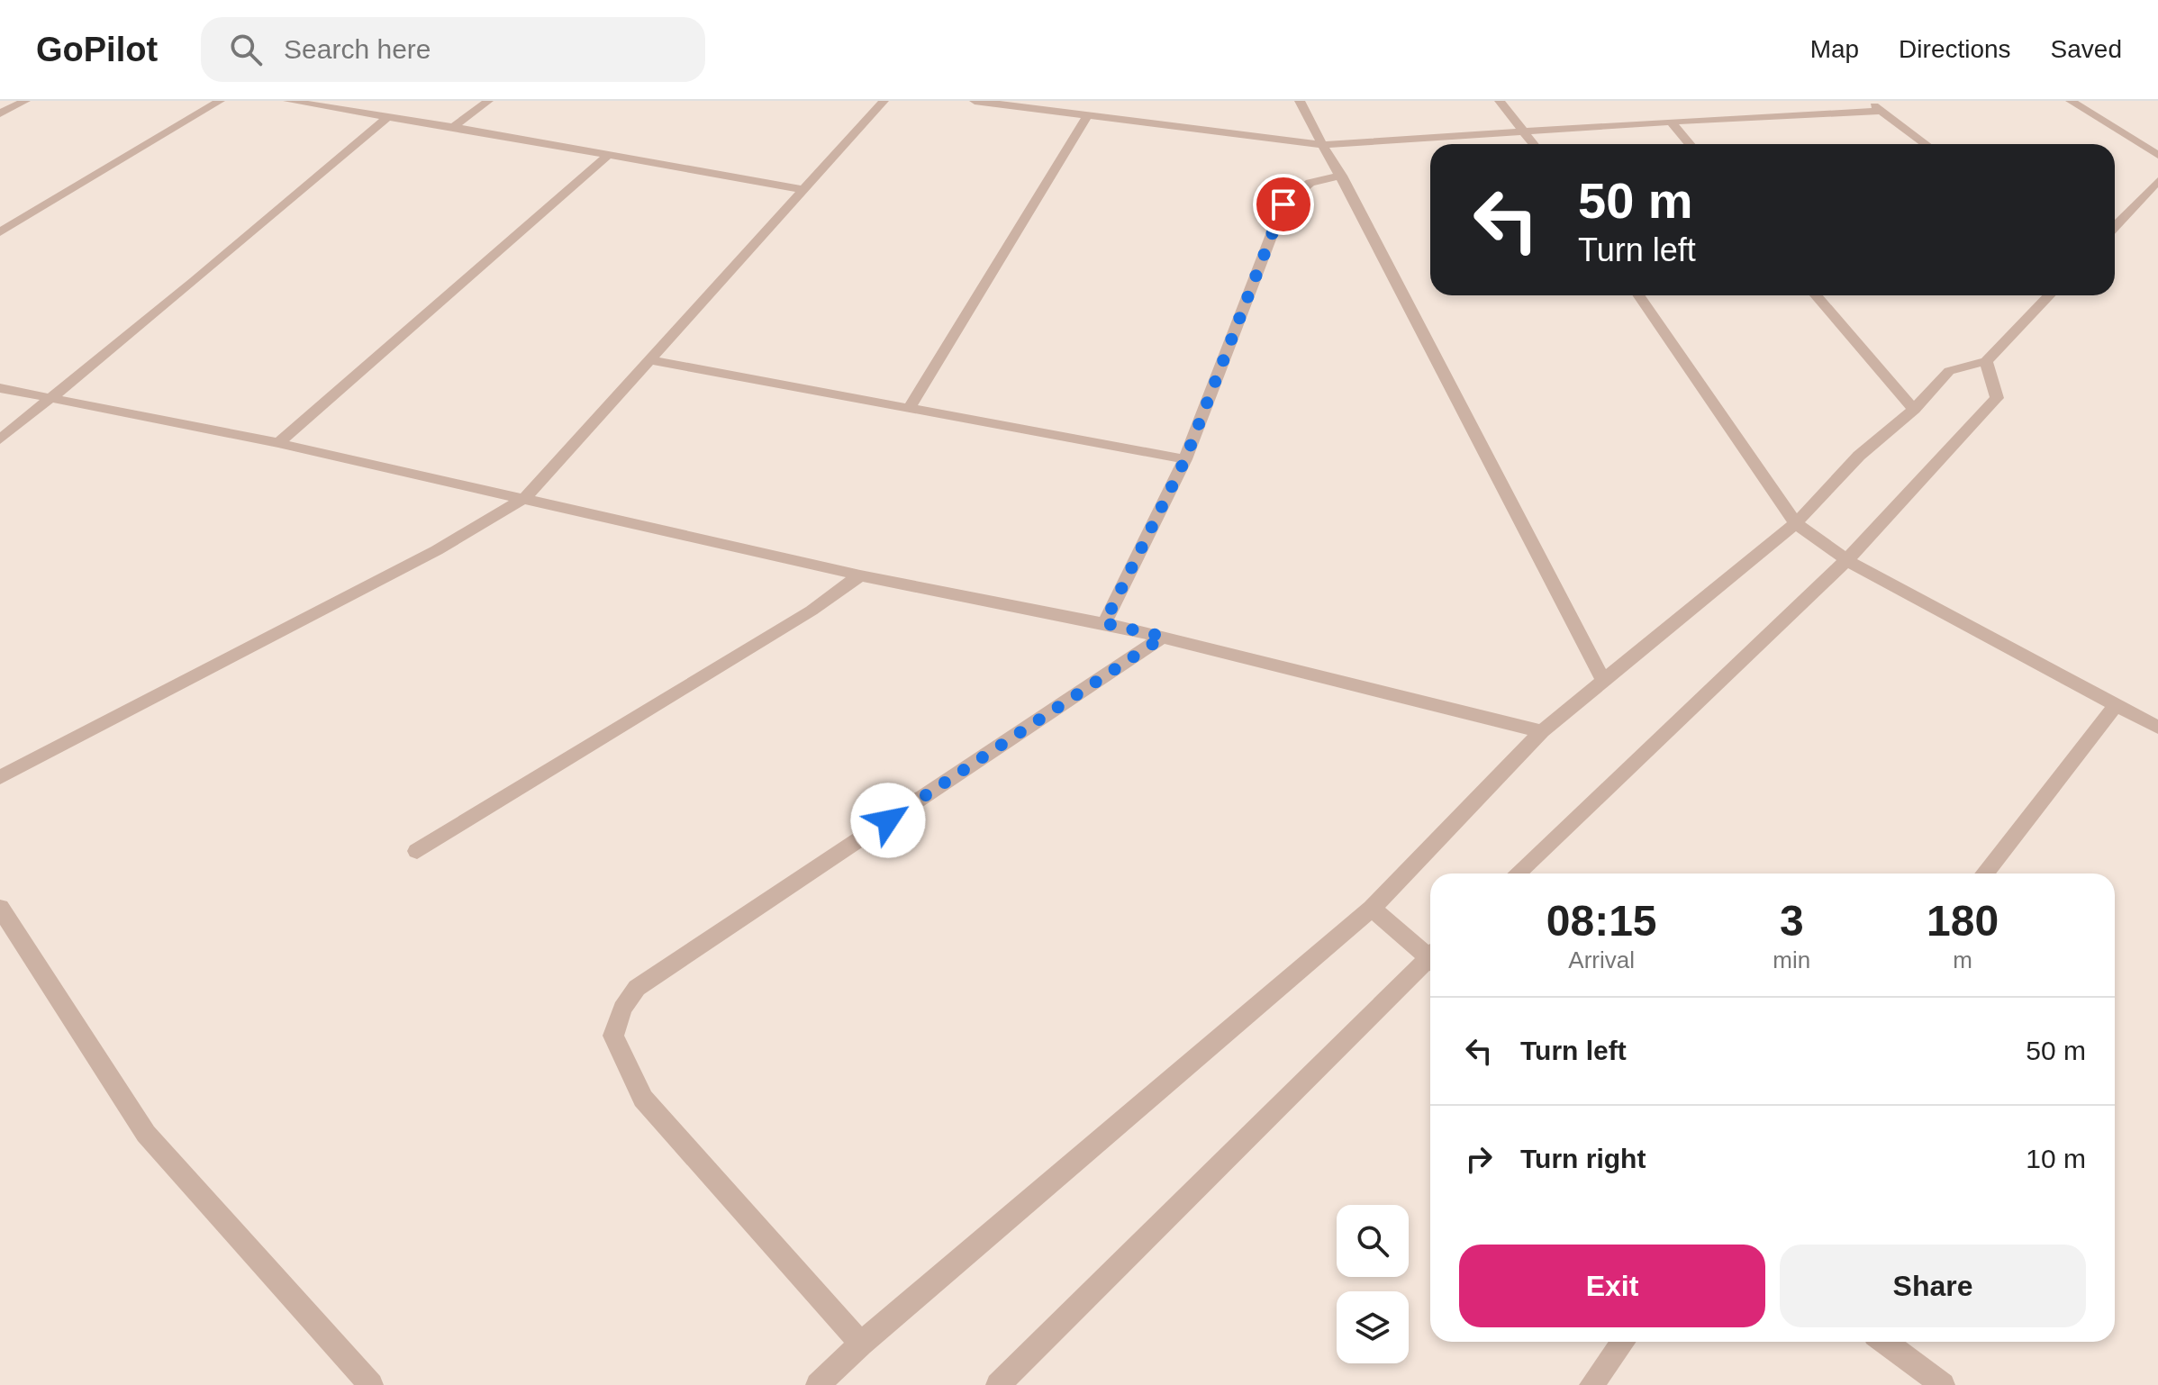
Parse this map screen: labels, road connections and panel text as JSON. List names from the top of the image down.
{
  "page": {
    "header": "GoPilot",
    "search": "Search here",
    "nav": ["Map", "Directions", "Saved"],
    "turn": ["50 m", "Turn left"],
    "eta": [
      "08:15",
      "Arrival",
      "3",
      "min",
      "180",
      "m"
    ],
    "list": [
      {
        "name": "Turn left",
        "value": "50 m"
      },
      {
        "name": "Turn right",
        "value": "10 m"
      }
    ],
    "buttons": ["Exit", "Share"]
  }
}
